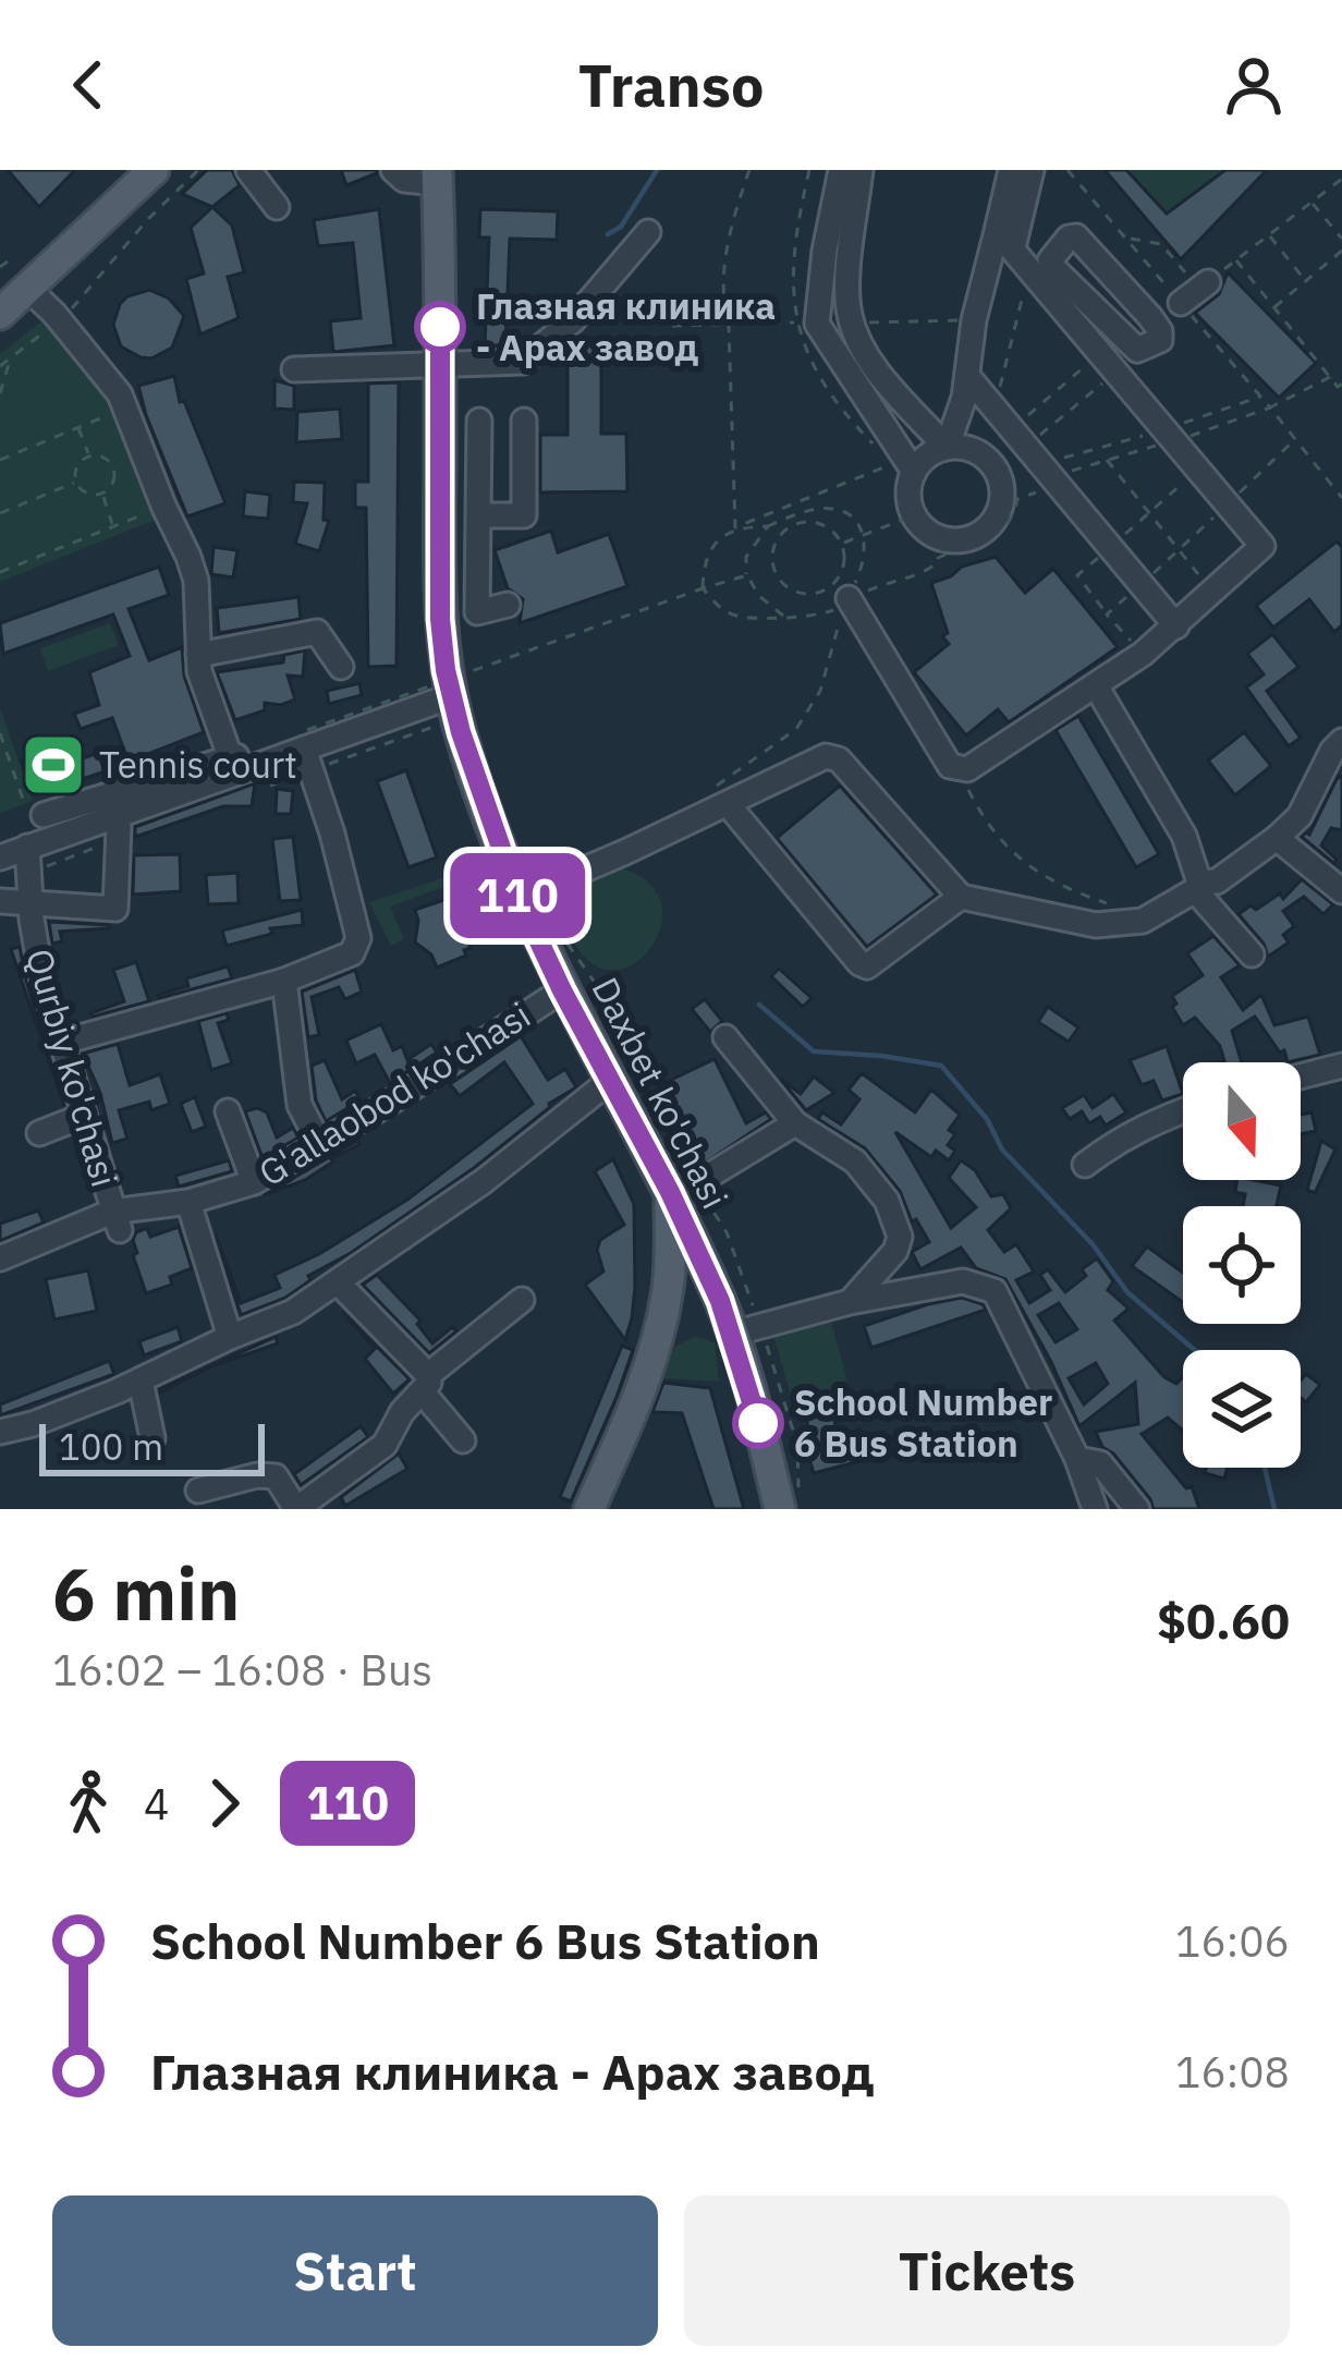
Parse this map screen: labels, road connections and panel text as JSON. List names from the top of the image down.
{
  "streets": {
    "main road": ["Daxbet ko'chasi"],
    "street": ["Qurbiy ko'chasi", "G'allaobod ko'chasi"]
  },
  "crossings": [
    ["Qurbiy ko'chasi", "G'allaobod ko'chasi"],
    ["Daxbet ko'chasi", "G'allaobod ko'chasi"]
  ],
  "places": {
    "other": ["Глазная клиника - Арах завод", "School Number 6 Bus Station"],
    "sports": ["Tennis court"]
  },
  "lines": ["bus line 110"],
  "scale_bar": "100 m",
  "north": "bottom",
  "page": {
    "header": "Transo",
    "on_map": "110",
    "scale": "100 m",
    "heading": ["6 min", "16:02 – 16:08 · Bus", "$0.60"],
    "legs": ["4", "110"],
    "list": [
      {
        "name": "School Number 6 Bus Station",
        "value": "16:06"
      },
      {
        "name": "Глазная клиника - Арах завод",
        "value": "16:08"
      }
    ],
    "buttons": ["Start", "Tickets"]
  }
}
